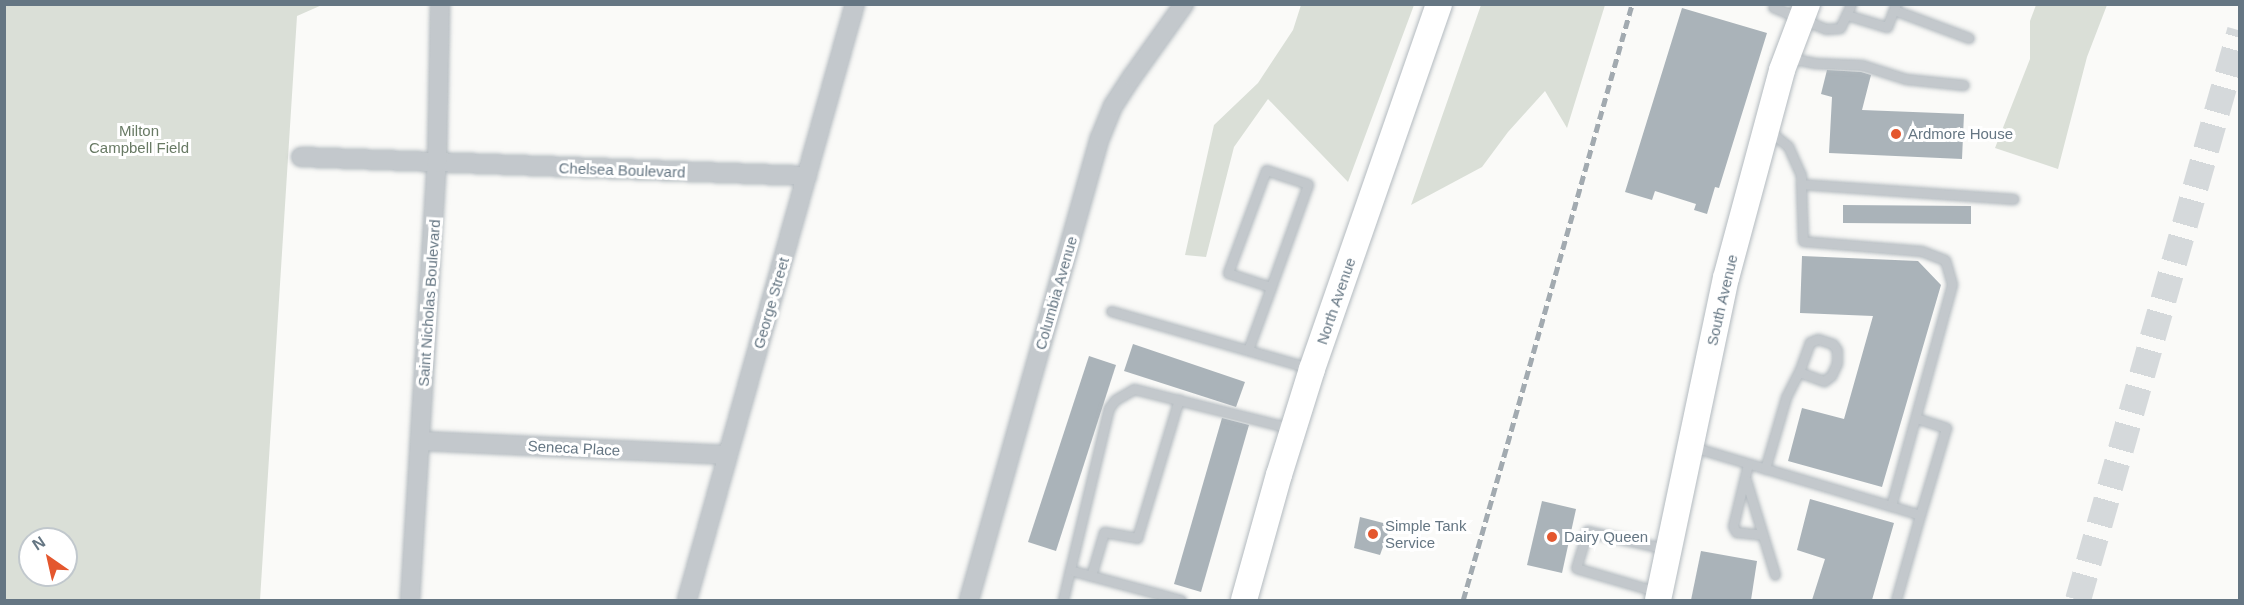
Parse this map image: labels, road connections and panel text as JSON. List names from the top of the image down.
{
  "streets": {
    "street": [
      "Chelsea Boulevard",
      "Columbia Avenue",
      "South Avenue",
      "North Avenue",
      "Saint Nicholas Boulevard",
      "George Street",
      "Seneca Place"
    ]
  },
  "crossings": [
    ["Chelsea Boulevard", "Saint Nicholas Boulevard"],
    ["Chelsea Boulevard", "George Street"],
    ["Saint Nicholas Boulevard", "Seneca Place"],
    ["George Street", "Seneca Place"]
  ],
  "parks": ["Milton Campbell Field"],
  "places": ["Ardmore House", "Simple Tank Service", "Dairy Queen"],
  "north": "top left"
}
